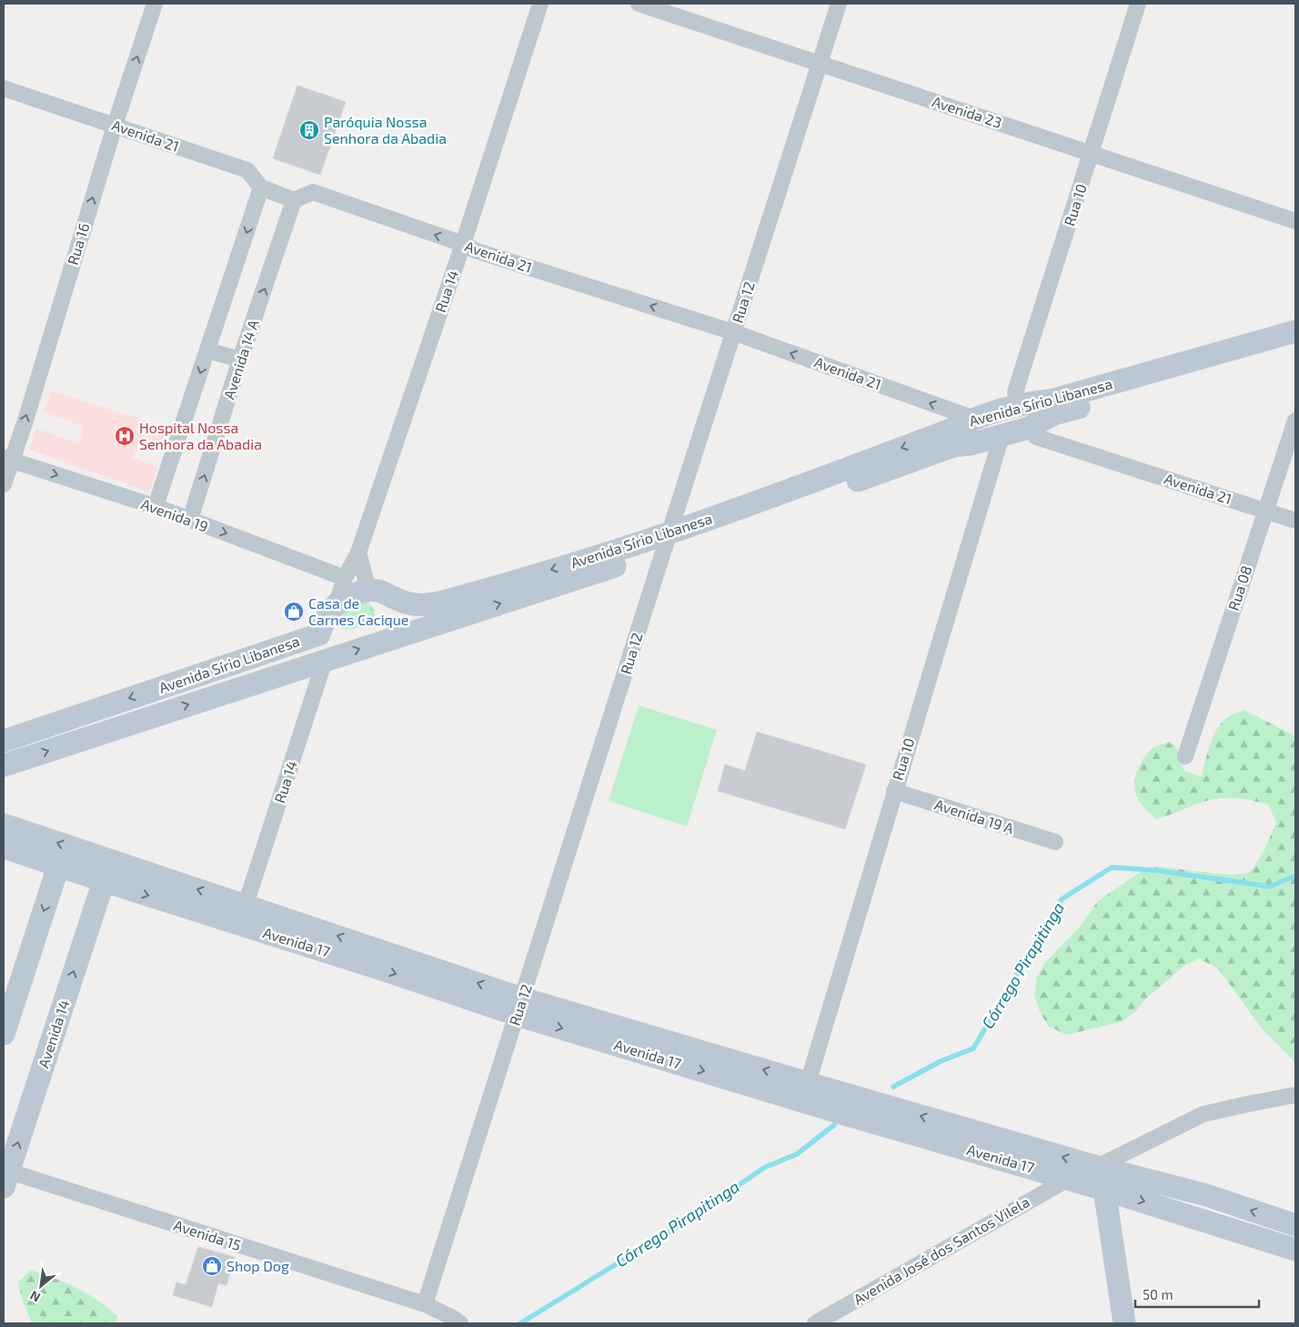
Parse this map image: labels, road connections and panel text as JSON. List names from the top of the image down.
{
  "streets": {
    "street": [
      "Avenida 23",
      "Avenida 21",
      "Rua 10",
      "Rua 16",
      "Rua 14",
      "Rua 12",
      "Avenida 14 A",
      "Avenida Sírio Libanesa",
      "Avenida 19",
      "Rua 08",
      "Avenida 19 A",
      "Avenida 17",
      "Avenida 14",
      "Avenida 15",
      "Avenida José dos Santos Vilela"
    ]
  },
  "crossings": [
    ["Avenida 23", "Rua 10"],
    ["Avenida 23", "Rua 12"],
    ["Avenida 21", "Rua 16"],
    ["Avenida 21", "Rua 14"],
    ["Avenida 21", "Rua 12"],
    ["Avenida 21", "Avenida 14 A"],
    ["Avenida 21", "Avenida Sírio Libanesa"],
    ["Avenida 21", "Rua 08"],
    ["Rua 10", "Avenida Sírio Libanesa"],
    ["Rua 10", "Avenida 19 A"],
    ["Rua 10", "Avenida 17"],
    ["Rua 16", "Avenida 19"],
    ["Rua 14", "Avenida Sírio Libanesa"],
    ["Rua 14", "Avenida 19"],
    ["Rua 14", "Avenida 17"],
    ["Rua 12", "Avenida Sírio Libanesa"],
    ["Rua 12", "Avenida 17"],
    ["Rua 12", "Avenida 15"],
    ["Avenida 14 A", "Avenida 19"],
    ["Avenida 17", "Avenida 14"],
    ["Avenida 17", "Avenida José dos Santos Vilela"],
    ["Avenida 14", "Avenida 15"]
  ],
  "one_way": ["Avenida 21", "Rua 16", "Avenida 19"],
  "water": ["Córrego Pirapitinga"],
  "places": {
    "building": ["Paróquia Nossa Senhora da Abadia"],
    "hospital": ["Hospital Nossa Senhora da Abadia"],
    "shop": ["Casa de Carnes Cacique", "Shop Dog"]
  },
  "scale_bar": "50 m",
  "north": "bottom left"
}
